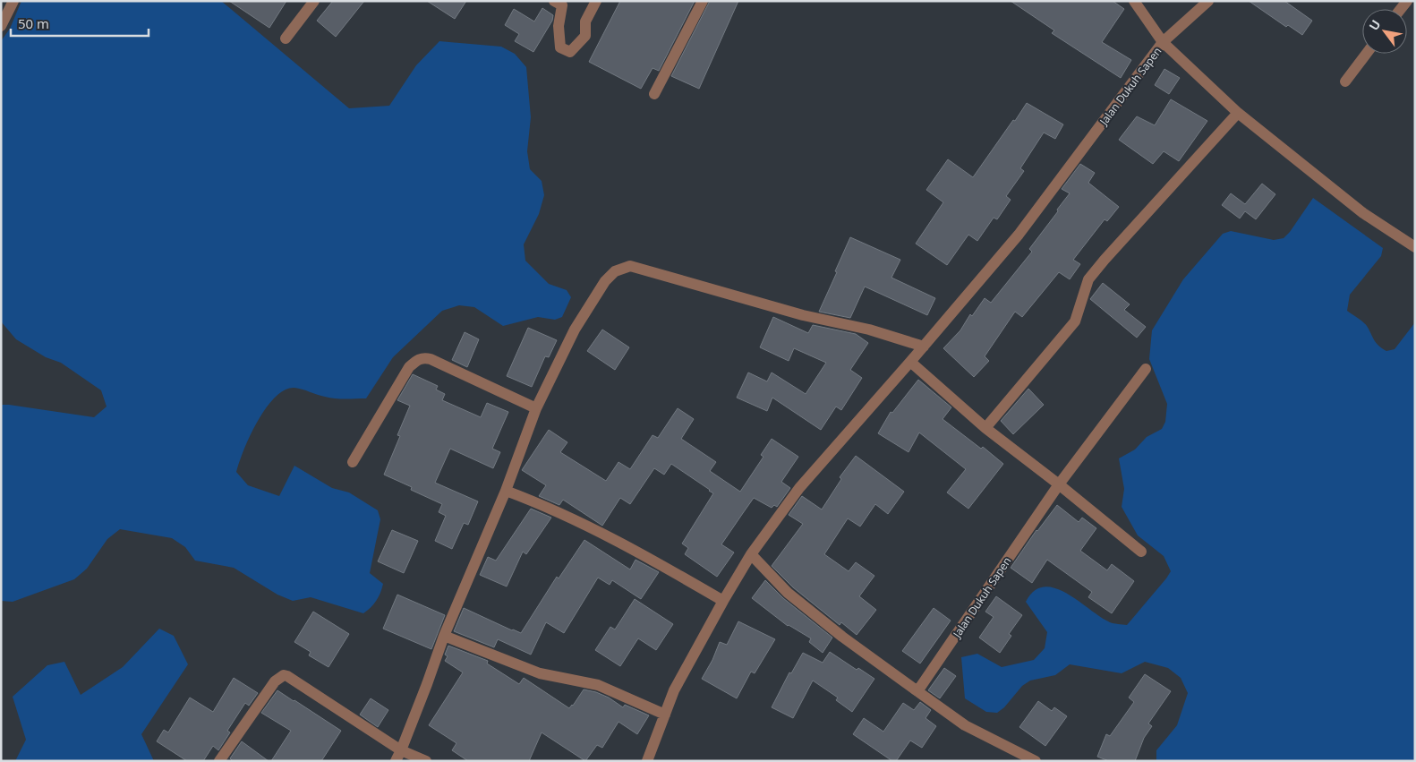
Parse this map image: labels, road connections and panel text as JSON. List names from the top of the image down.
{
  "streets": {
    "street": ["Jalan Dukuh Sapen"]
  },
  "scale_bar": "50 m",
  "north": "top left"
}
